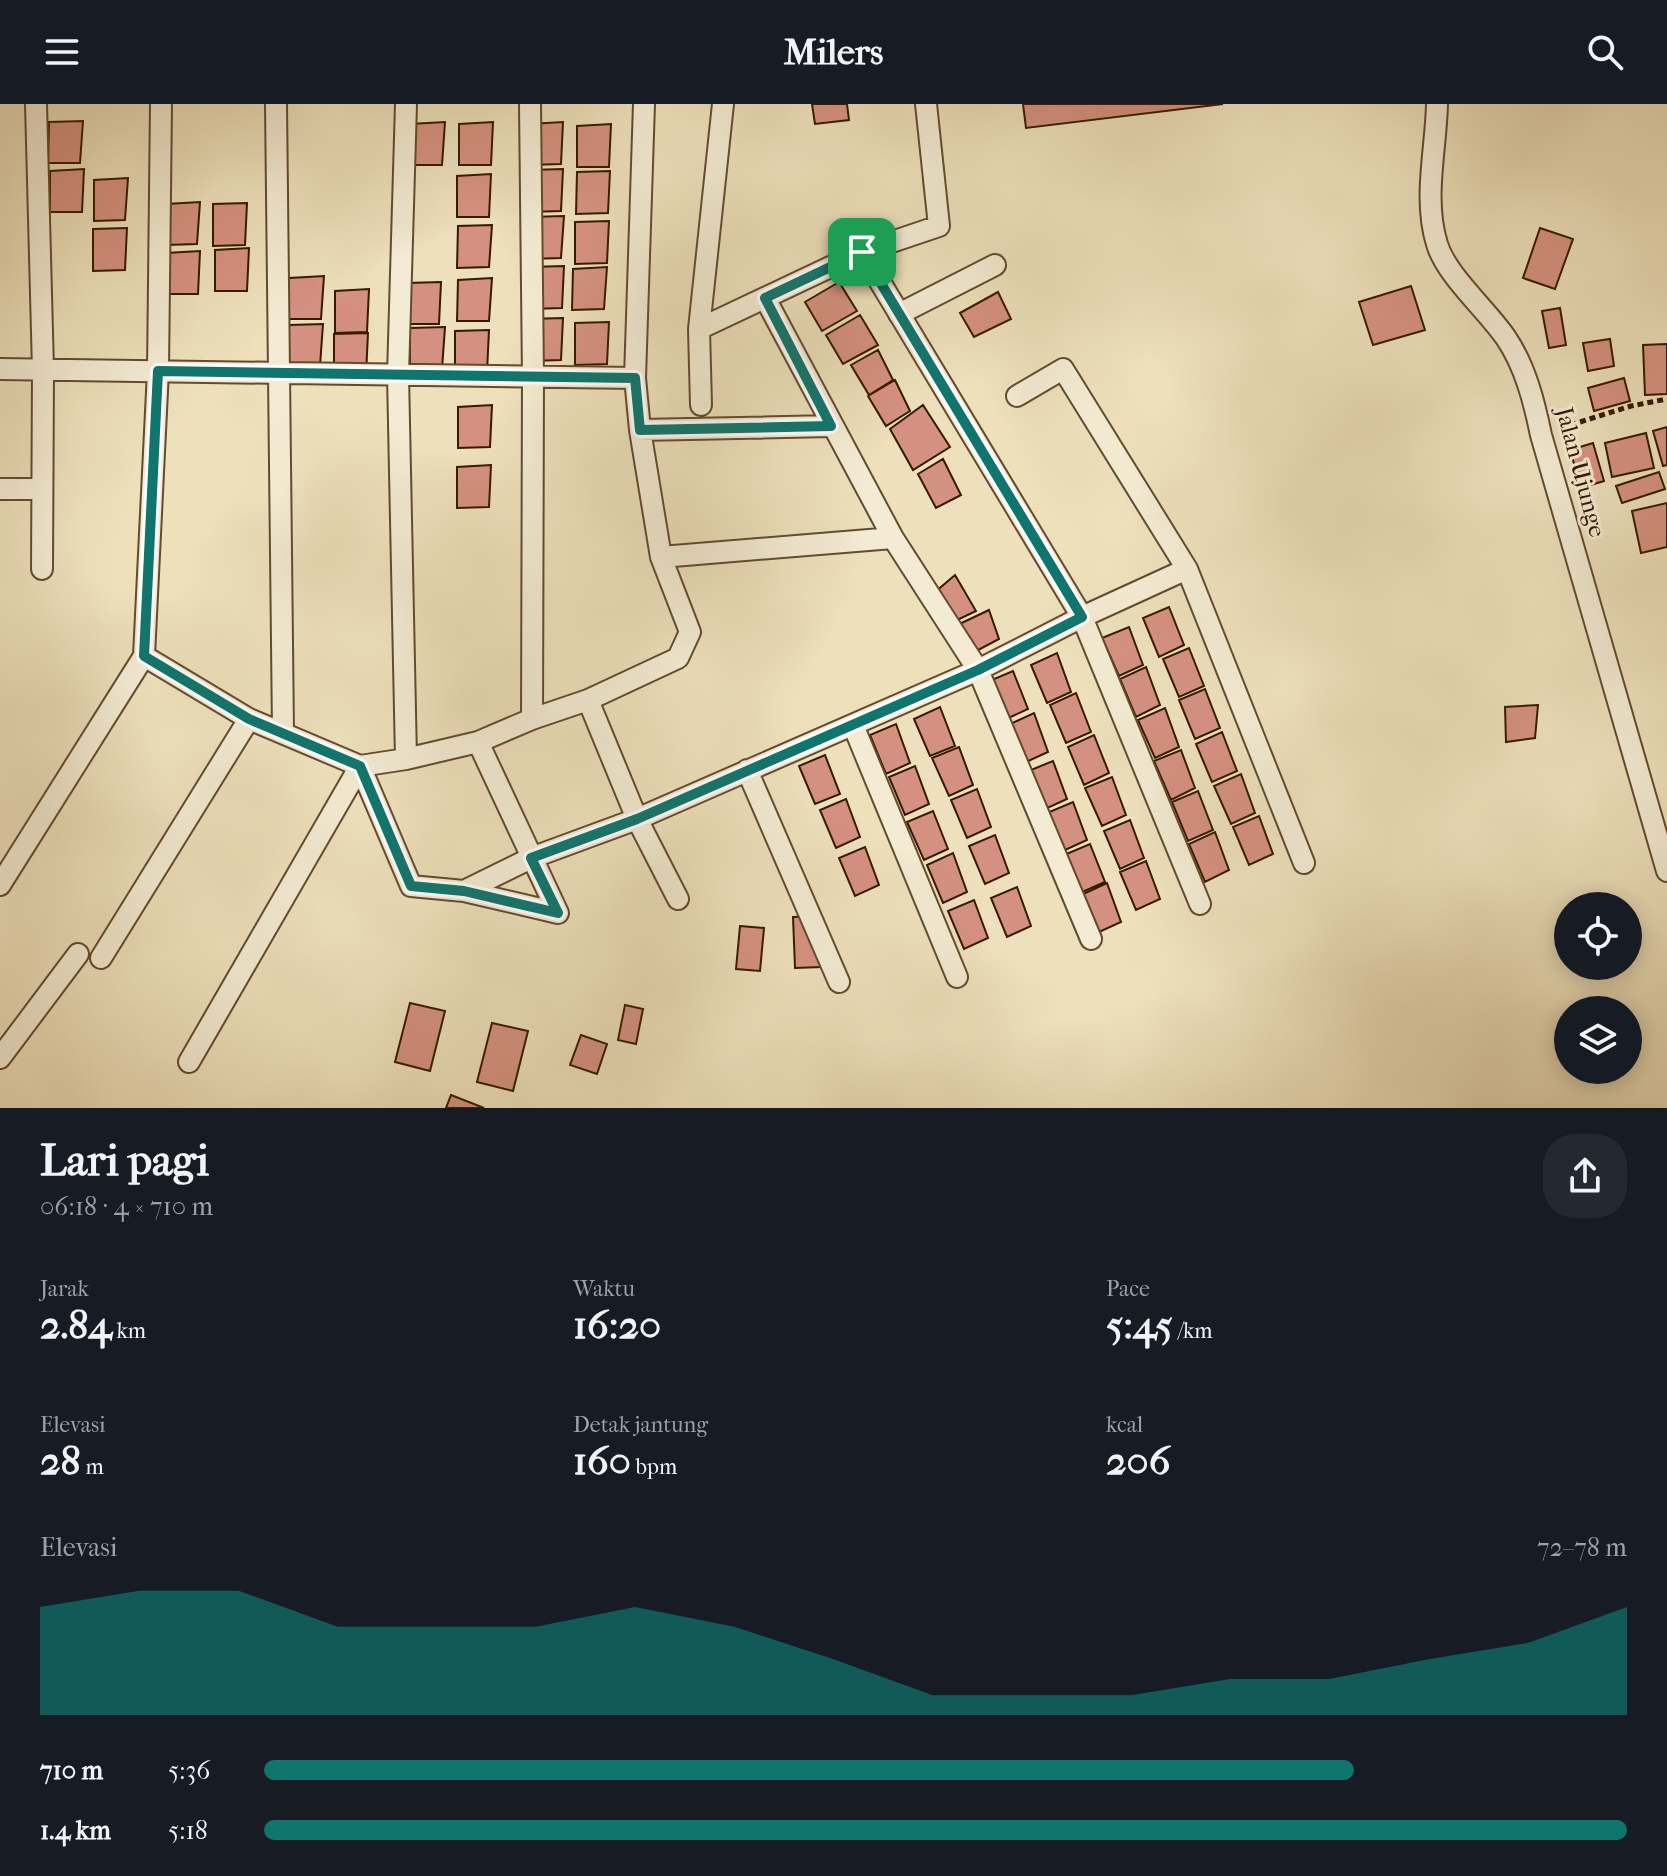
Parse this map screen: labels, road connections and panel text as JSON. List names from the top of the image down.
{
  "streets": {
    "street": ["Jalan Ujunge"]
  },
  "page": {
    "header": "Milers",
    "heading": ["Lari pagi", "06:18 · 4 × 710 m"],
    "stats": [
      ["Jarak", "2.84 km"],
      ["Waktu", "16:20"],
      ["Pace", "5:45 /km"],
      ["Elevasi", "28 m"],
      ["Detak jantung", "160 bpm"],
      ["kcal", "206"]
    ],
    "chart": ["Elevasi", "72–78 m"],
    "list": [
      {
        "name": "710 m",
        "note": "5:36"
      },
      {
        "name": "1.4 km",
        "note": "5:18"
      }
    ]
  }
}
